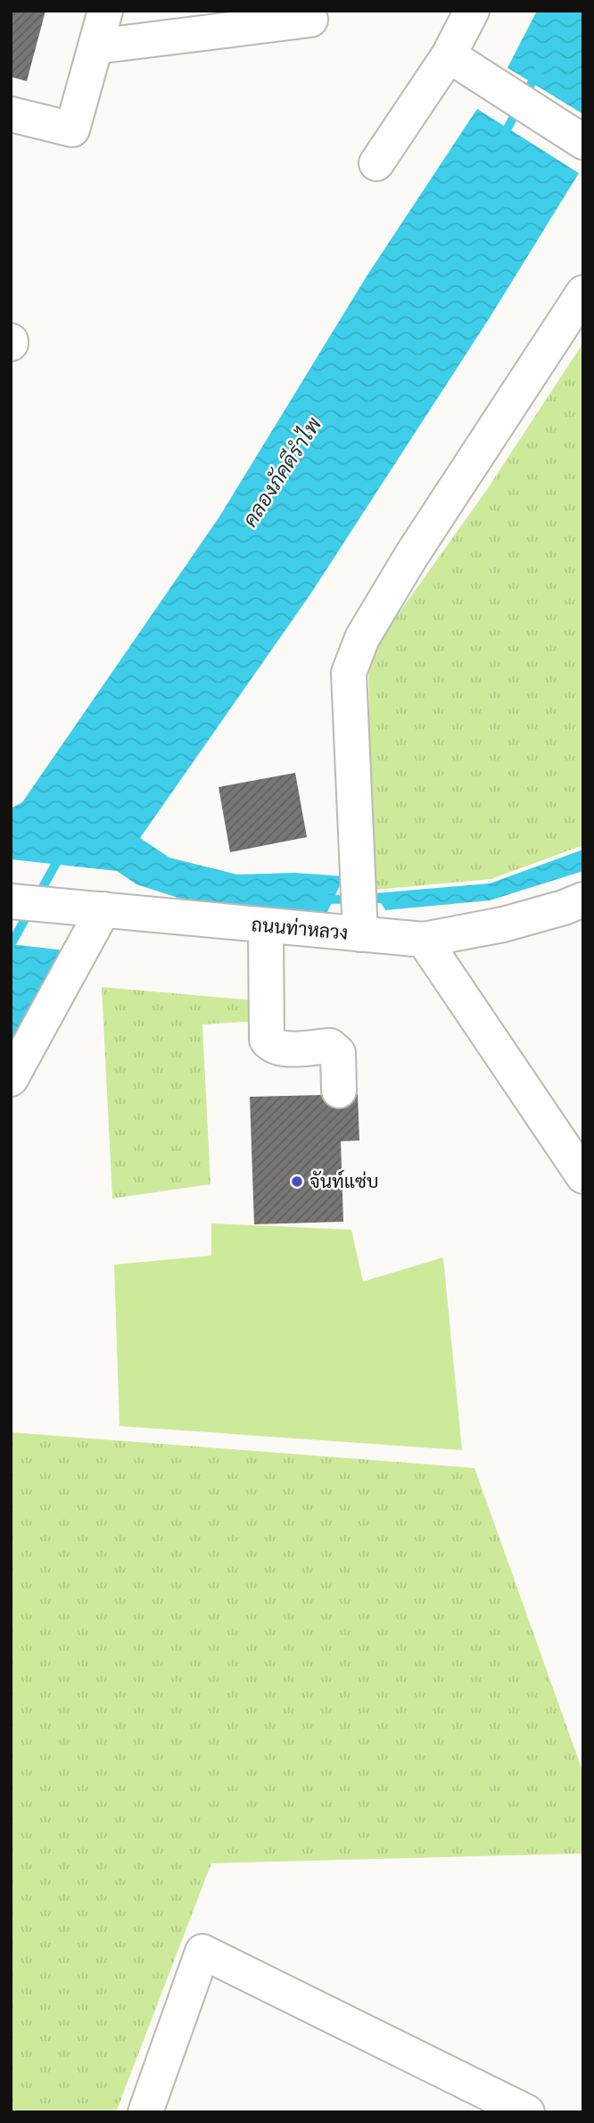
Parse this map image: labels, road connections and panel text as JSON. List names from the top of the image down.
{
  "streets": {
    "street": ["ถนนท่าหลวง"]
  },
  "water": ["คลองภัคดีรำไพ"],
  "places": ["จันท์แซ่บ"]
}
